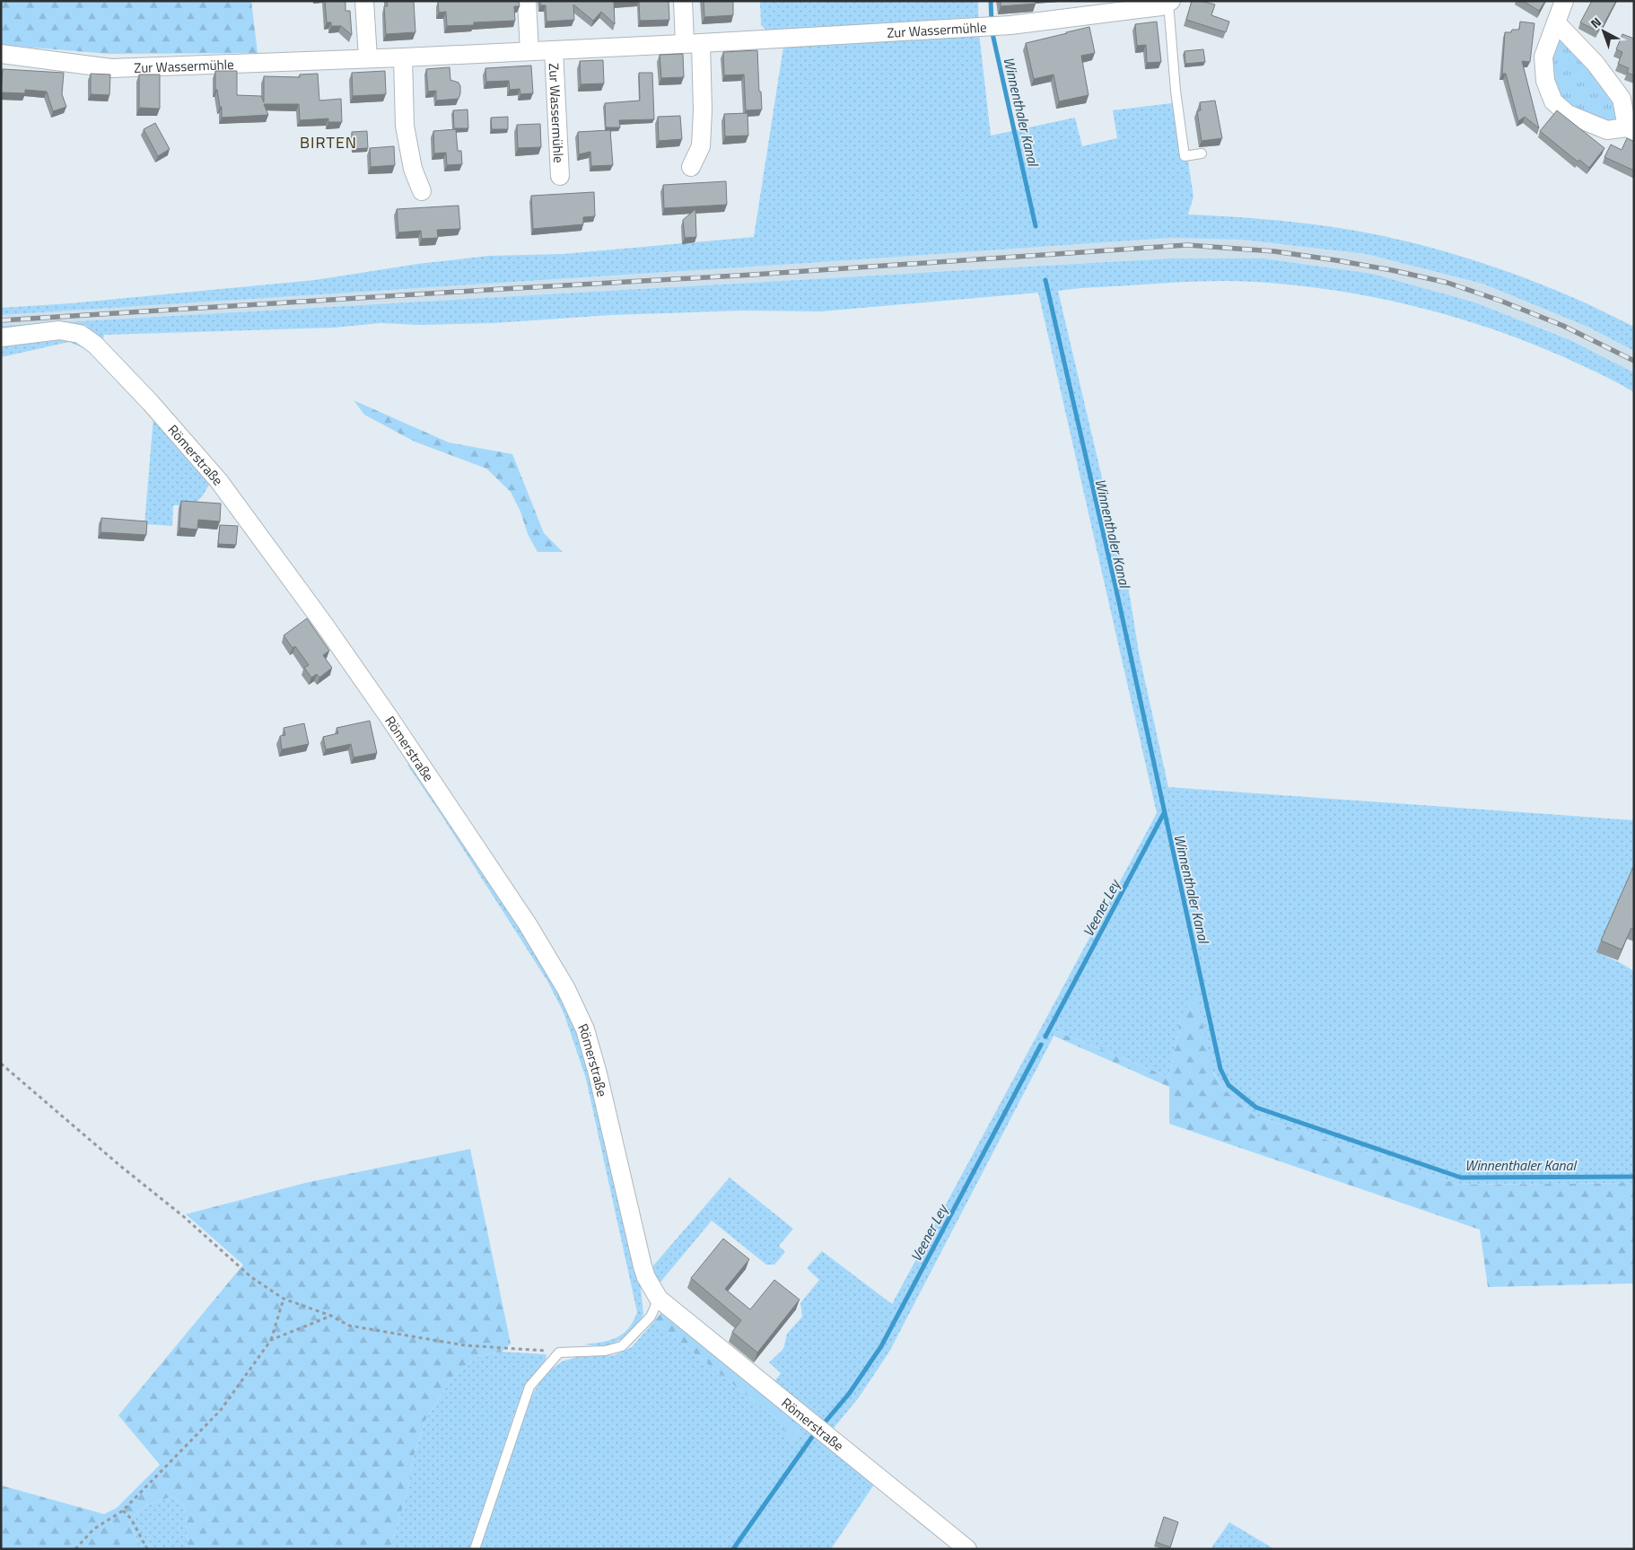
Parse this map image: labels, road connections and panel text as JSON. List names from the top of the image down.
{
  "streets": {
    "street": ["Zur Wassermühle", "Römerstraße"]
  },
  "districts": ["BIRTEN"],
  "water": ["Winnenthaler Kanal", "Veener Ley"],
  "north": "top left"
}
